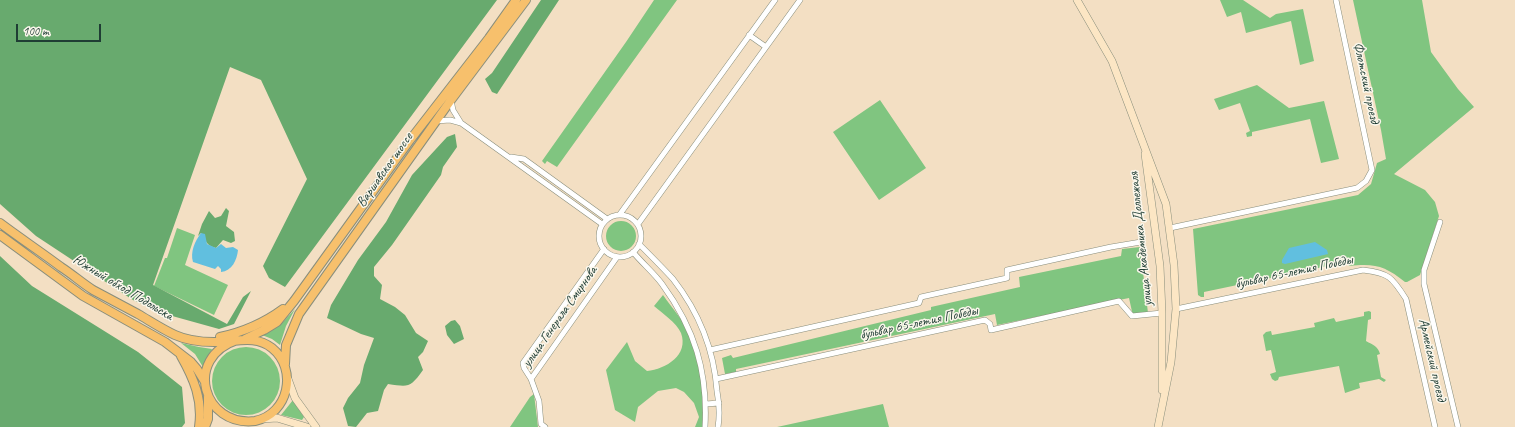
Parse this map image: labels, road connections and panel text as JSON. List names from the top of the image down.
{
  "streets": {
    "main road": ["Варшавское шоссе", "улица Академика Доллежаля", "Южный обход Подольска"],
    "street": [
      "Флотский проезд",
      "бульвар 65-летия Победы",
      "улица Генерала Смирнова",
      "Армейский проезд"
    ]
  },
  "crossings": [
    ["Флотский проезд", "улица Академика Доллежаля"],
    ["Варшавское шоссе", "Южный обход Подольска"],
    ["улица Академика Доллежаля", "бульвар 65-летия Победы"],
    ["бульвар 65-летия Победы", "Армейский проезд"]
  ],
  "scale_bar": "100 m"
}
